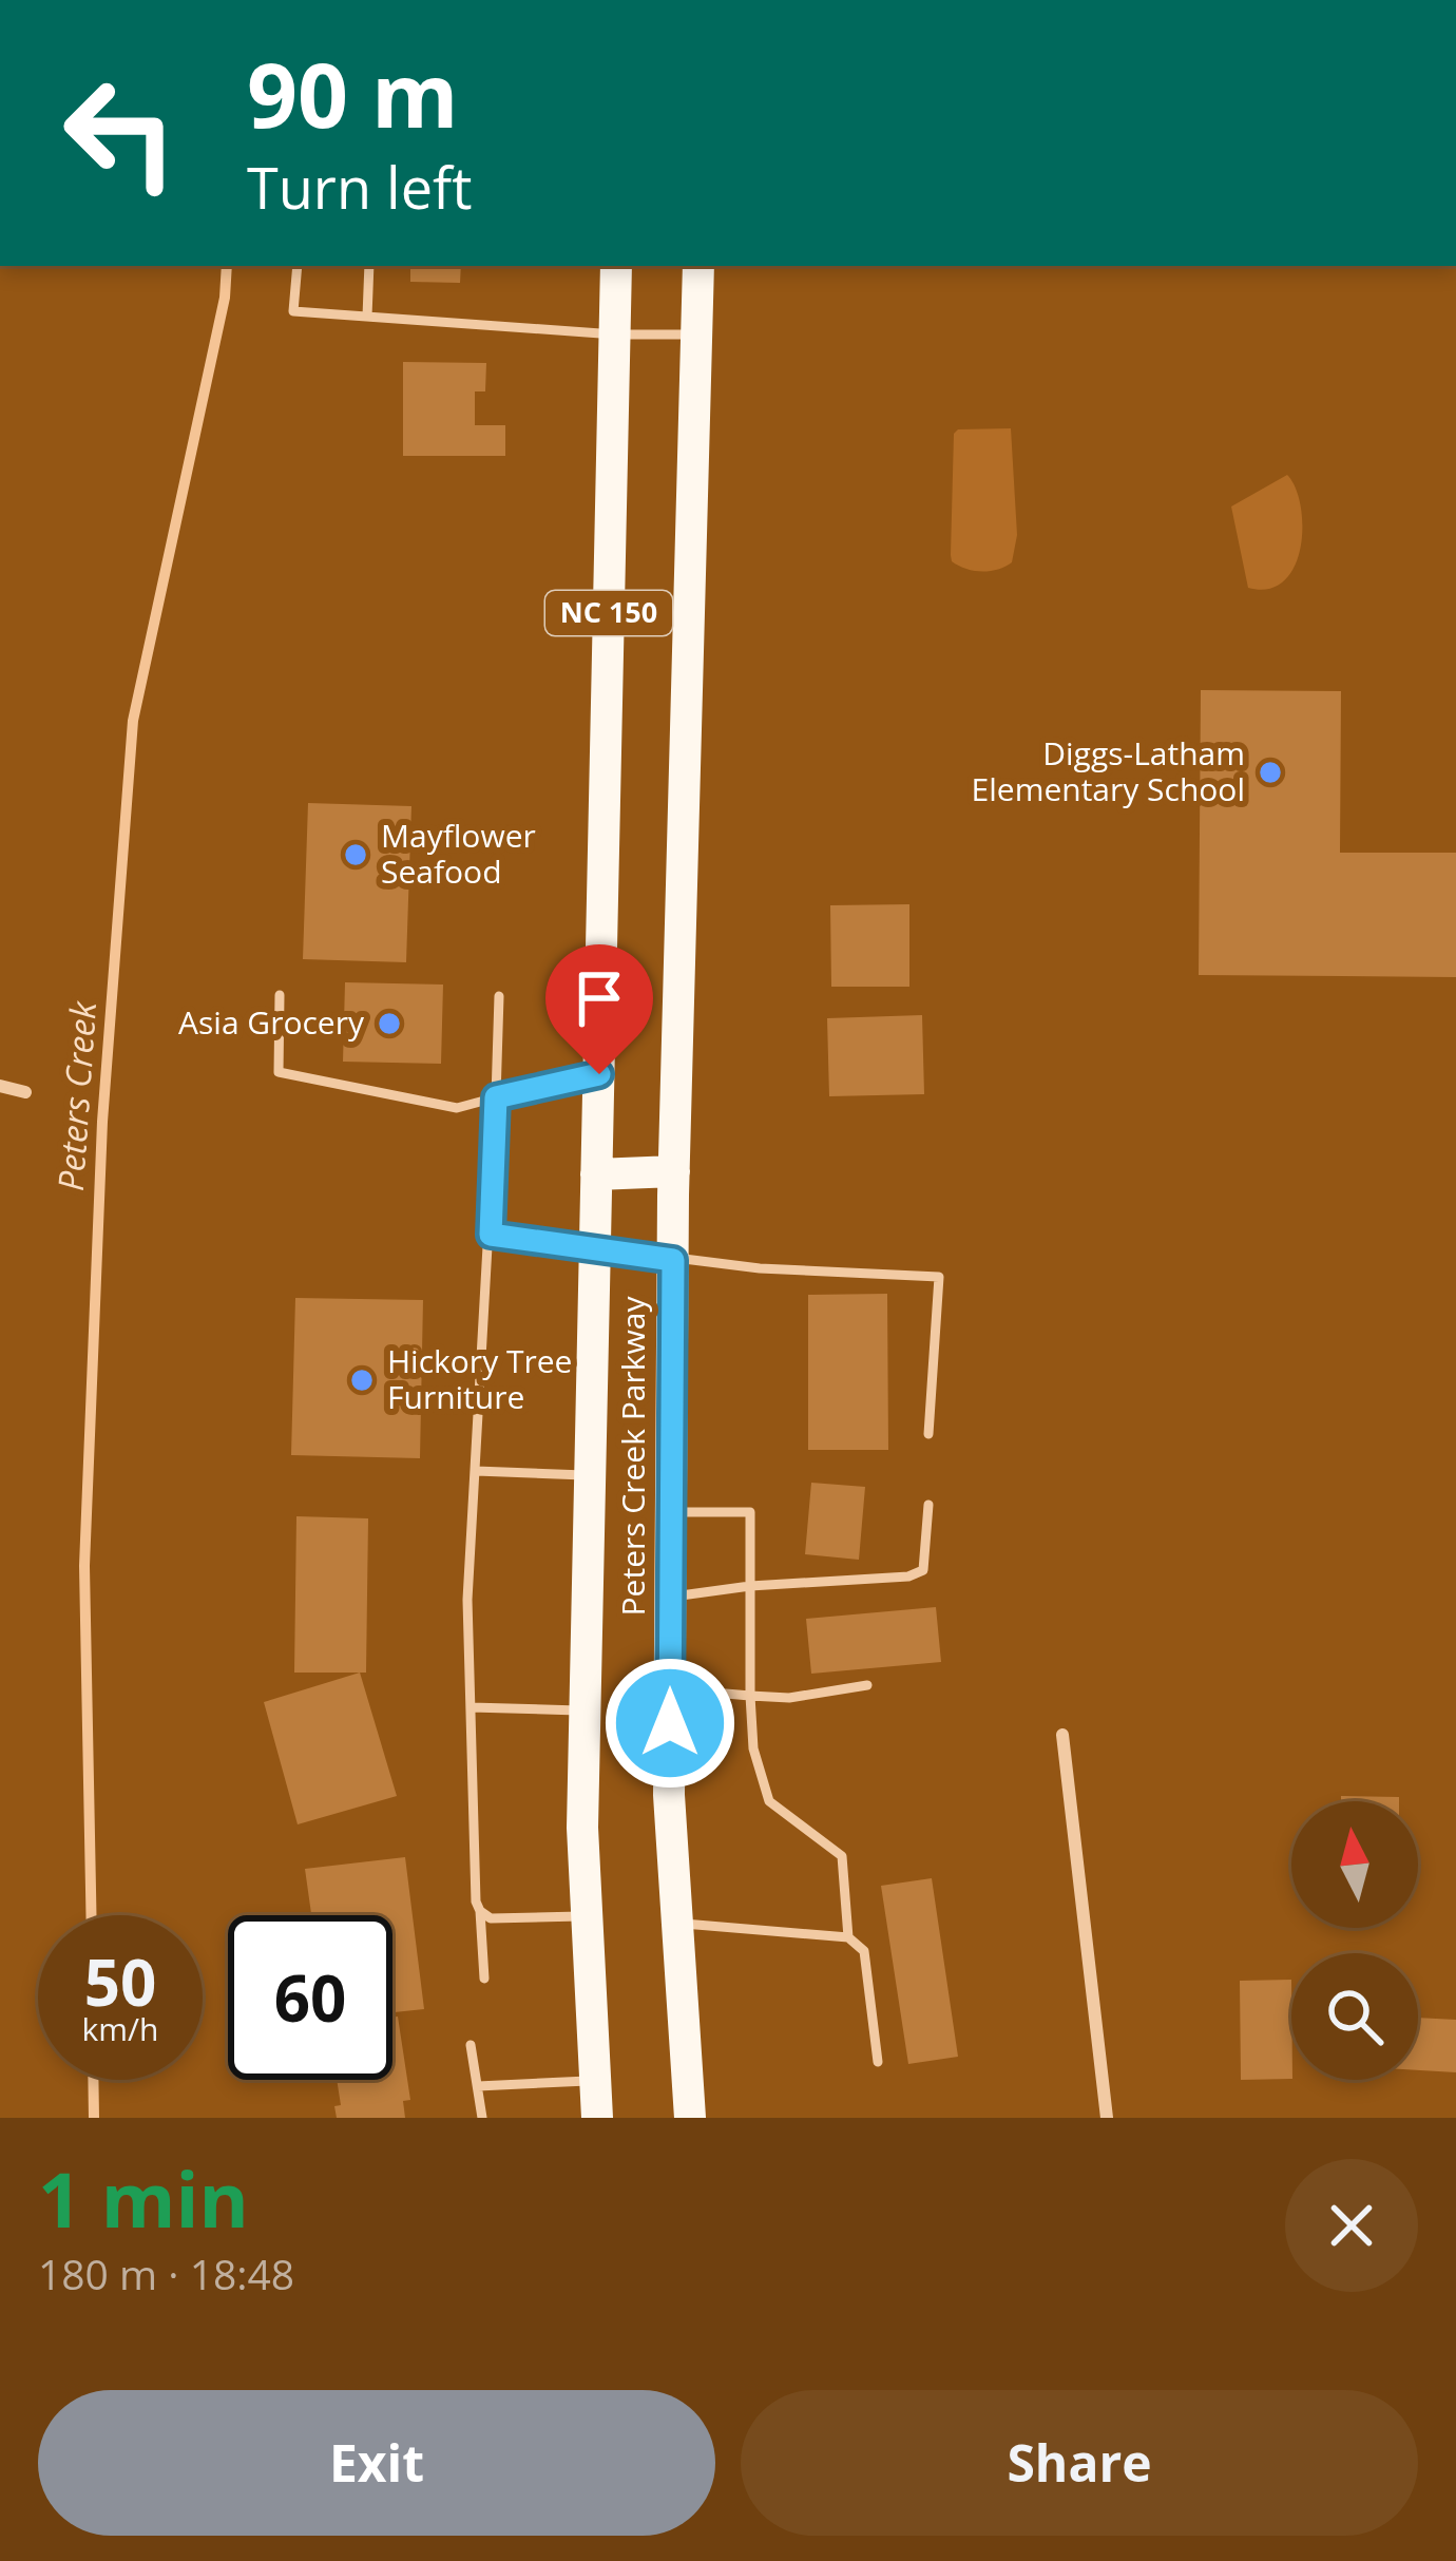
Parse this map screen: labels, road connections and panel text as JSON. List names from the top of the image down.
{
  "streets": {
    "main road": ["NC 150", "Peters Creek Parkway"]
  },
  "water": ["Peters Creek"],
  "places": [
    "Diggs-Latham Elementary School",
    "Mayflower Seafood",
    "Asia Grocery",
    "Hickory Tree Furniture"
  ],
  "north": "top",
  "page": {
    "turn": ["90 m", "Turn left"],
    "speed": "50 km/h",
    "limit": "60",
    "heading": ["1 min", "180 m · 18:48"],
    "buttons": ["Exit", "Share"]
  }
}
